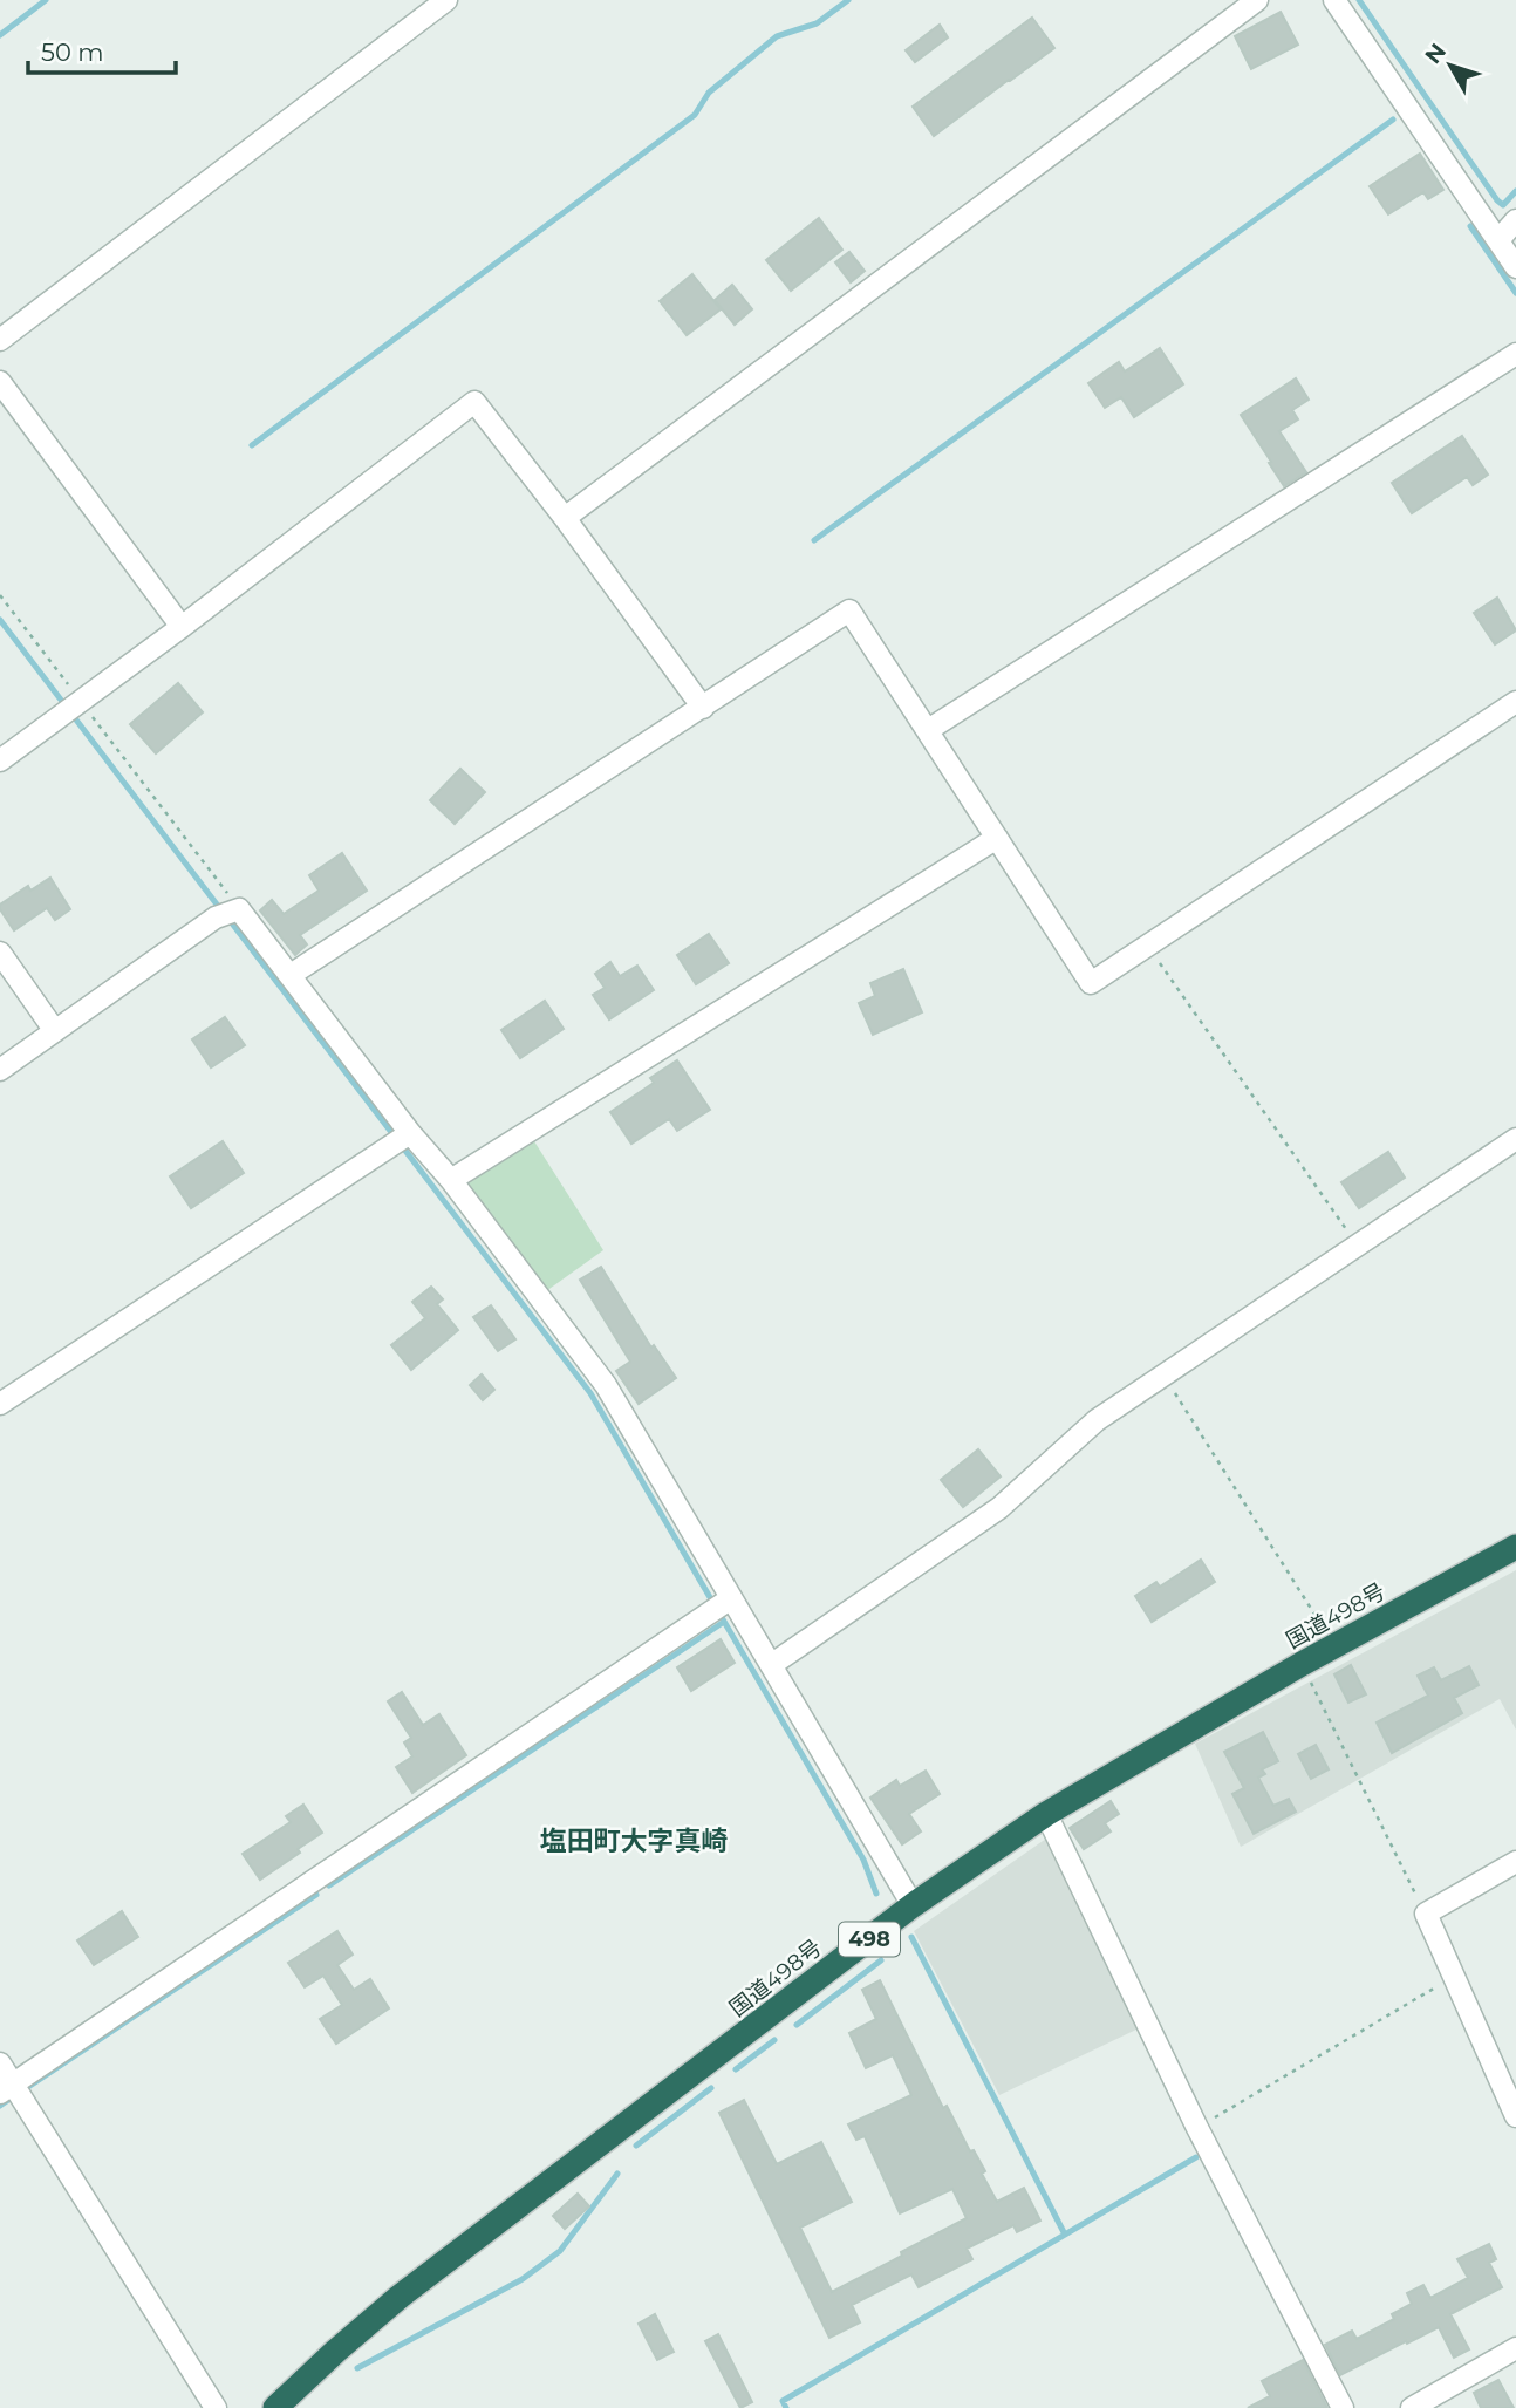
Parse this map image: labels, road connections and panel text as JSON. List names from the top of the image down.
{
  "streets": {
    "highway": ["国道498号", "498"]
  },
  "districts": ["塩田町大字真崎"],
  "scale_bar": "50 m",
  "north": "top left"
}
